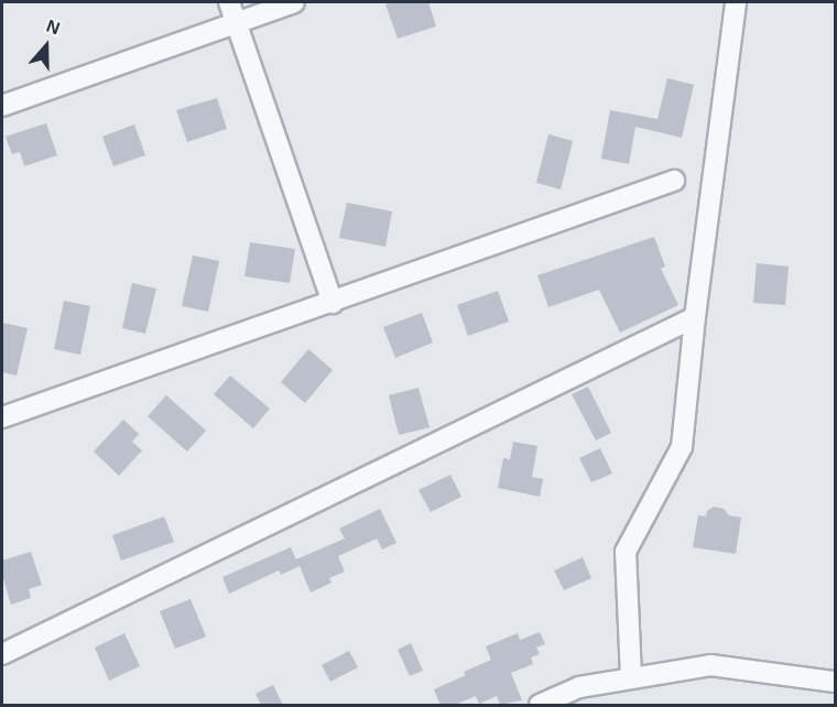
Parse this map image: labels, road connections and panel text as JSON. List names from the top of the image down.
{
  "north": "top"
}
